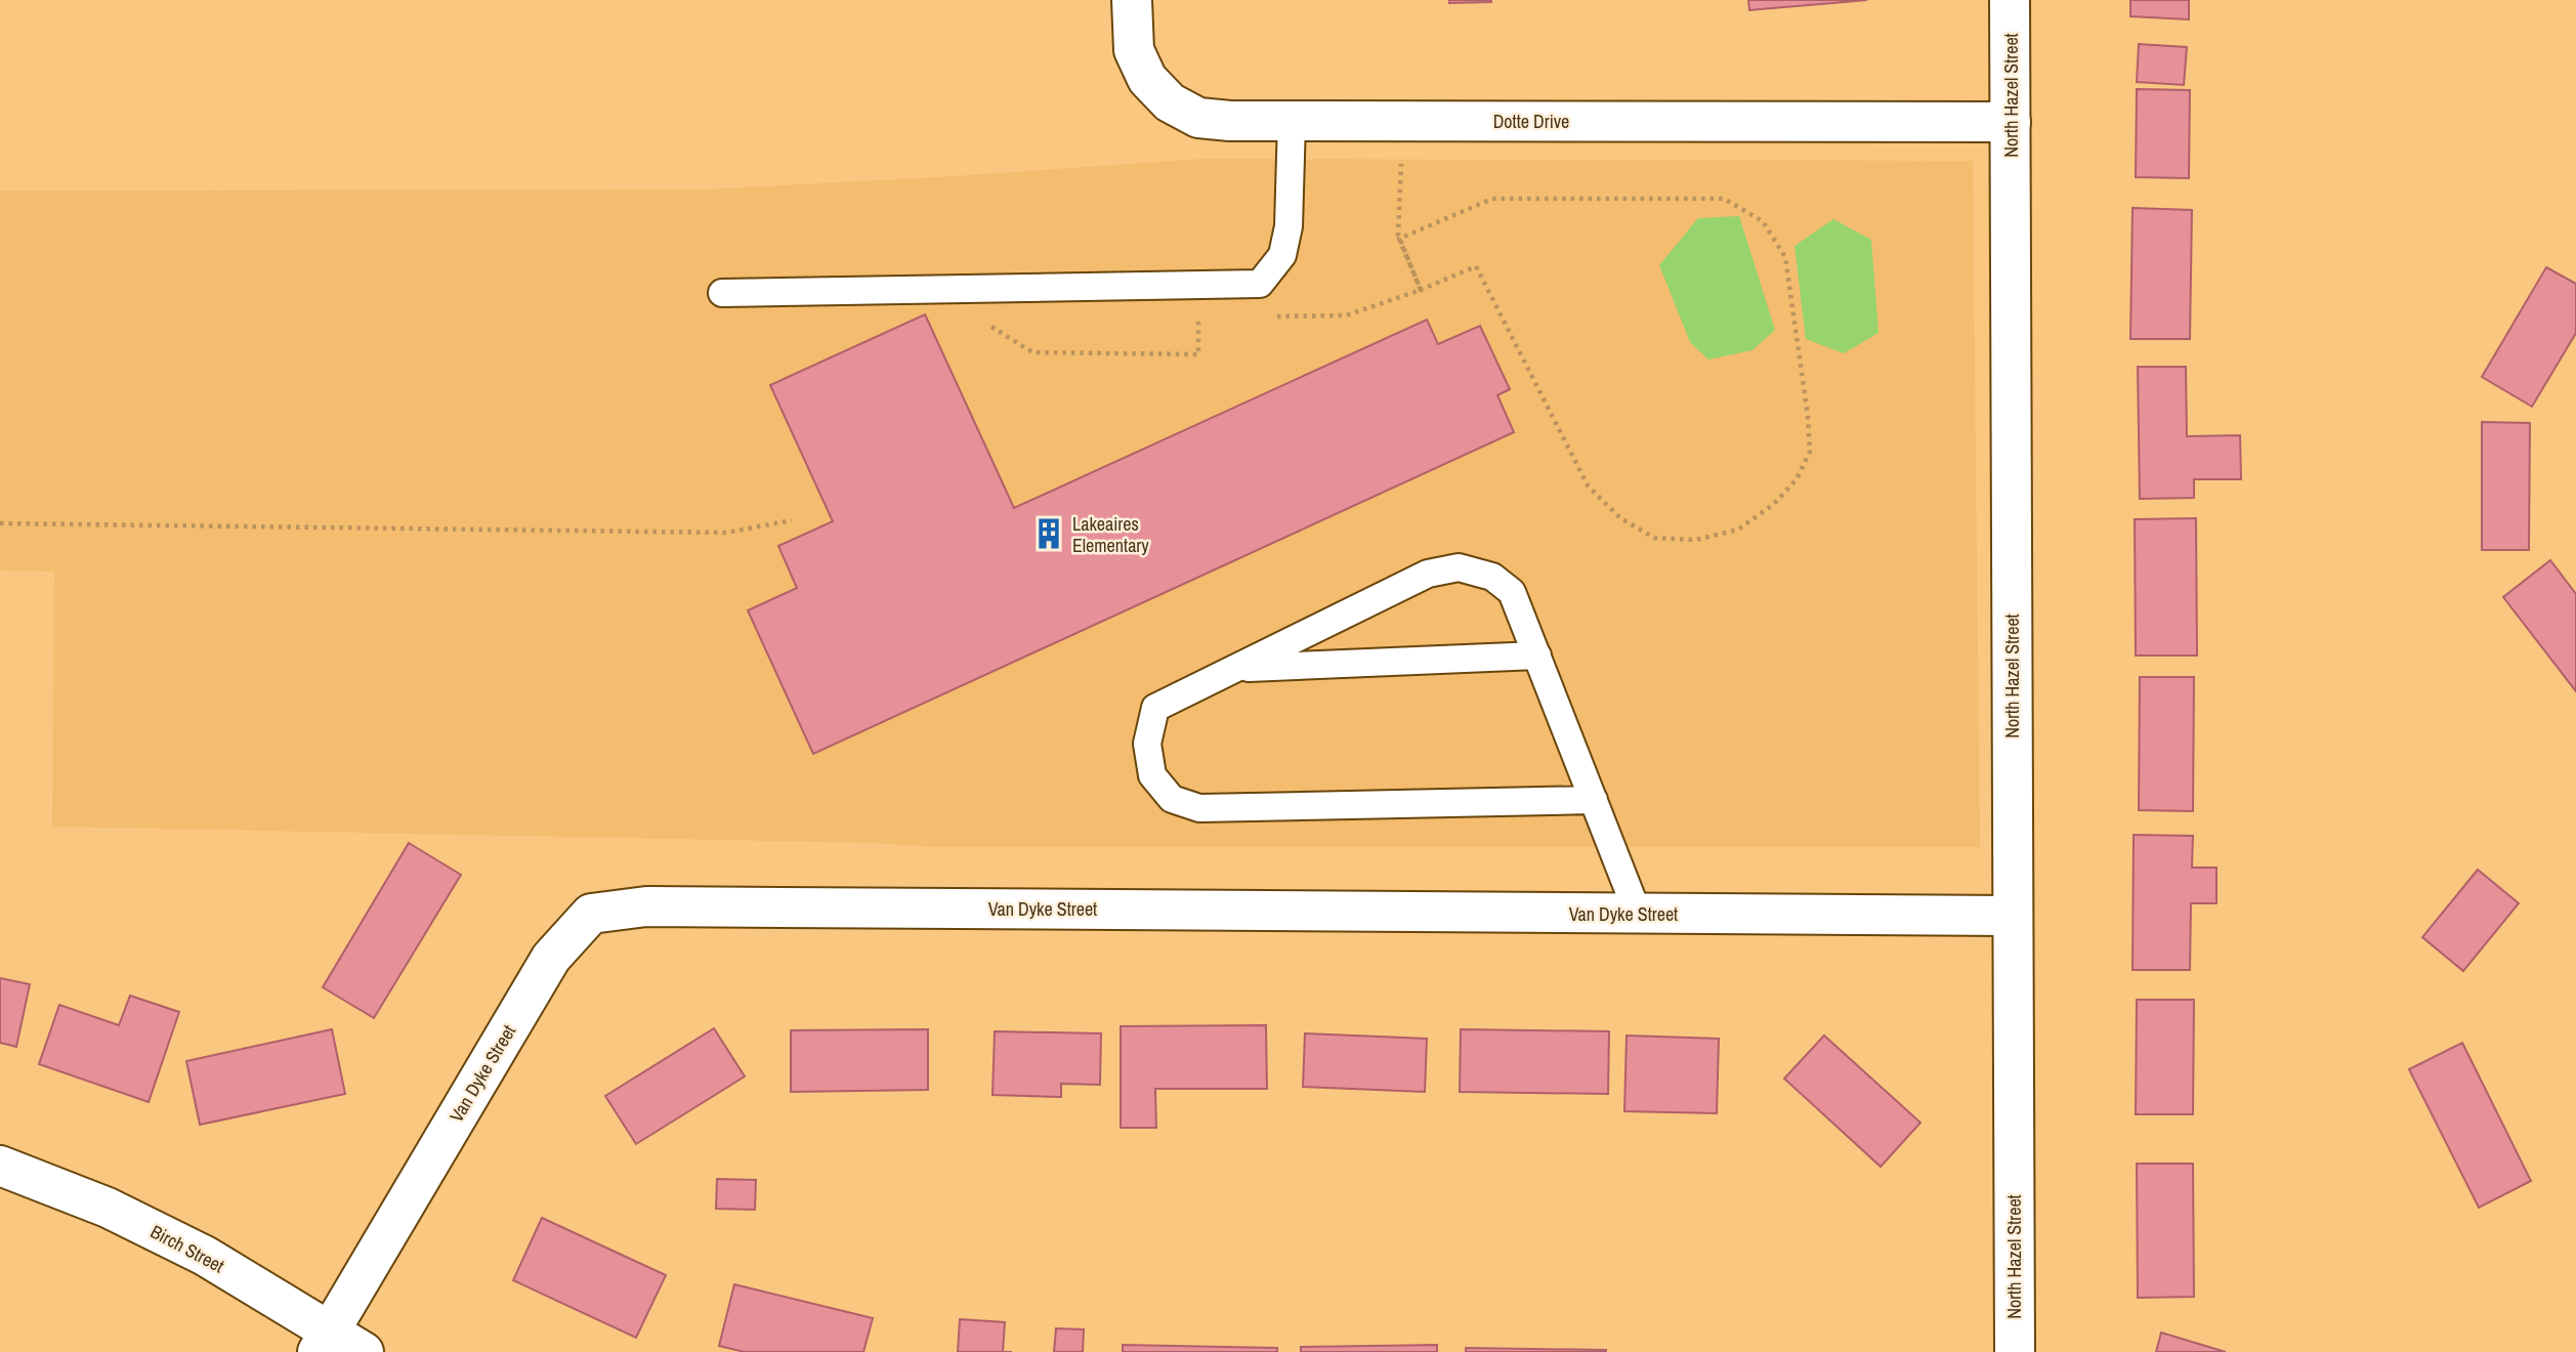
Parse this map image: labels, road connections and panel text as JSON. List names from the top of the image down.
{
  "streets": {
    "street": [
      "North Hazel Street",
      "Dotte Drive",
      "Van Dyke Street",
      "Birch Street"
    ]
  },
  "crossings": [
    ["North Hazel Street", "Dotte Drive"],
    ["North Hazel Street", "Van Dyke Street"],
    ["Van Dyke Street", "Birch Street"]
  ],
  "places": {
    "building": ["Lakeaires Elementary"]
  }
}
